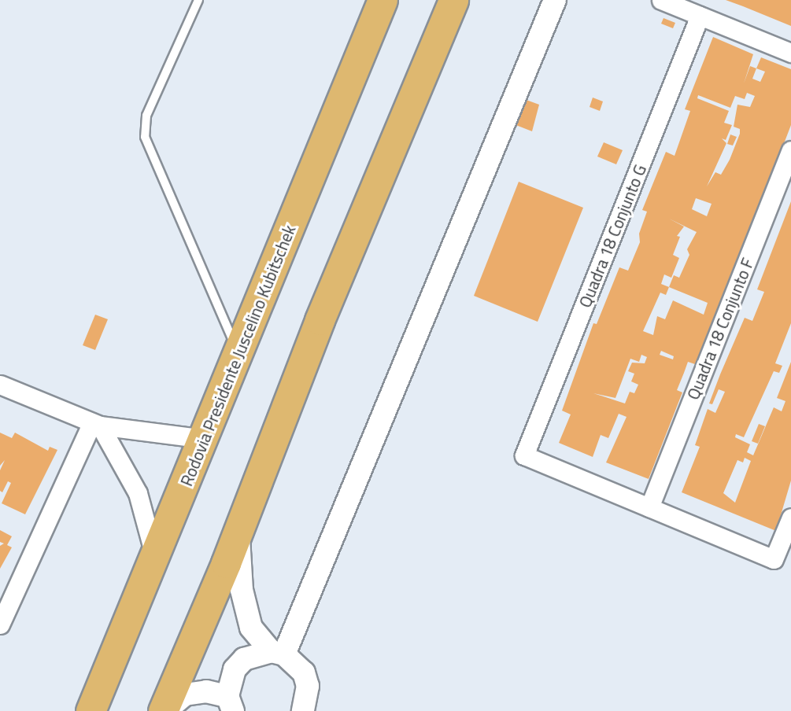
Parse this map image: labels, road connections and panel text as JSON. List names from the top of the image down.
{
  "streets": {
    "highway": ["Rodovia Presidente Juscelino Kubitschek"],
    "street": ["Quadra 18 Conjunto G", "Quadra 18 Conjunto F"]
  },
  "crossings": [
    ["Quadra 18 Conjunto G", "Quadra 18 Conjunto F"]
  ]
}
